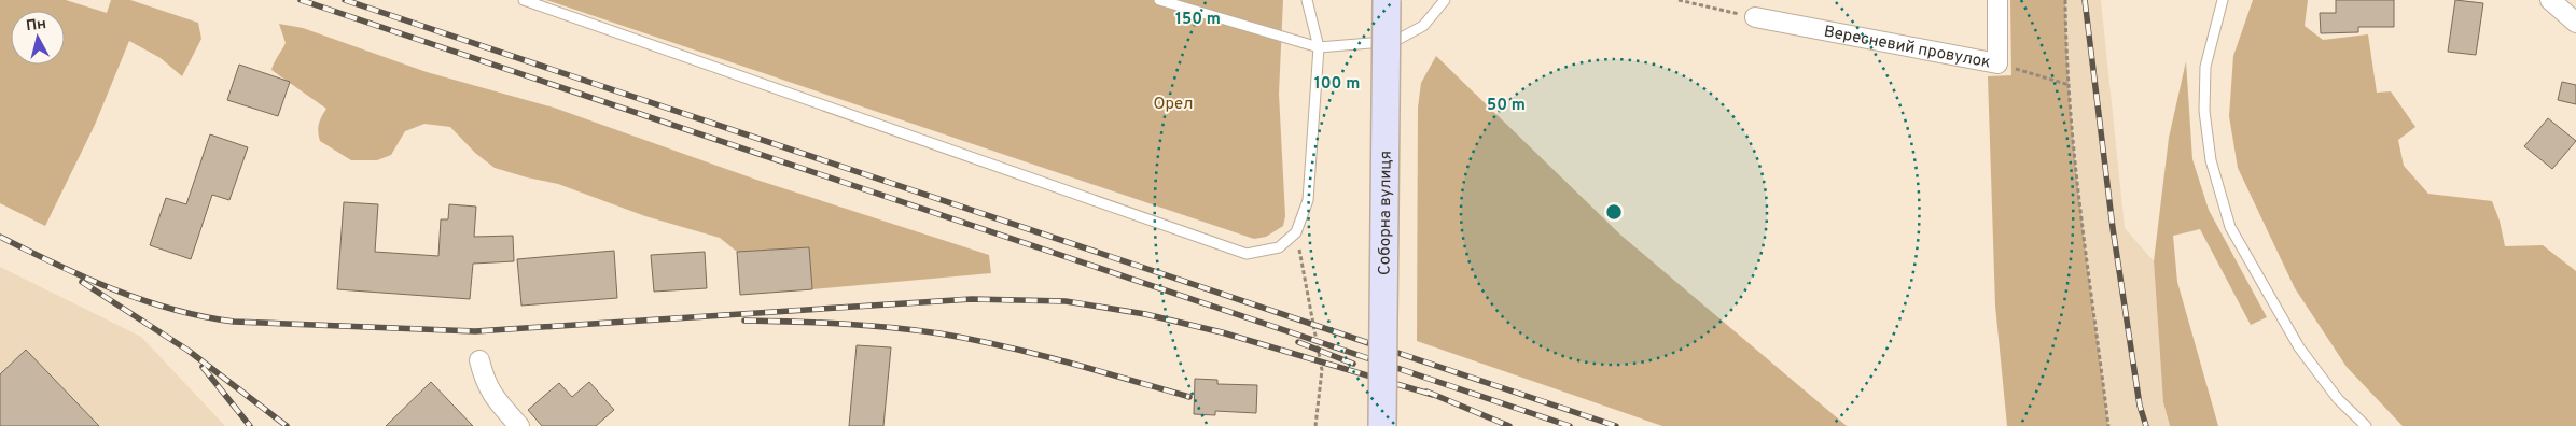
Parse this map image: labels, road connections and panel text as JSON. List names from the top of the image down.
{
  "streets": {
    "main road": ["Соборна вулиця"],
    "street": ["Вересневий провулок"]
  },
  "parks": ["Орел"],
  "north": "top",
  "rings": ["150 m", "100 m", "50 m"]
}
